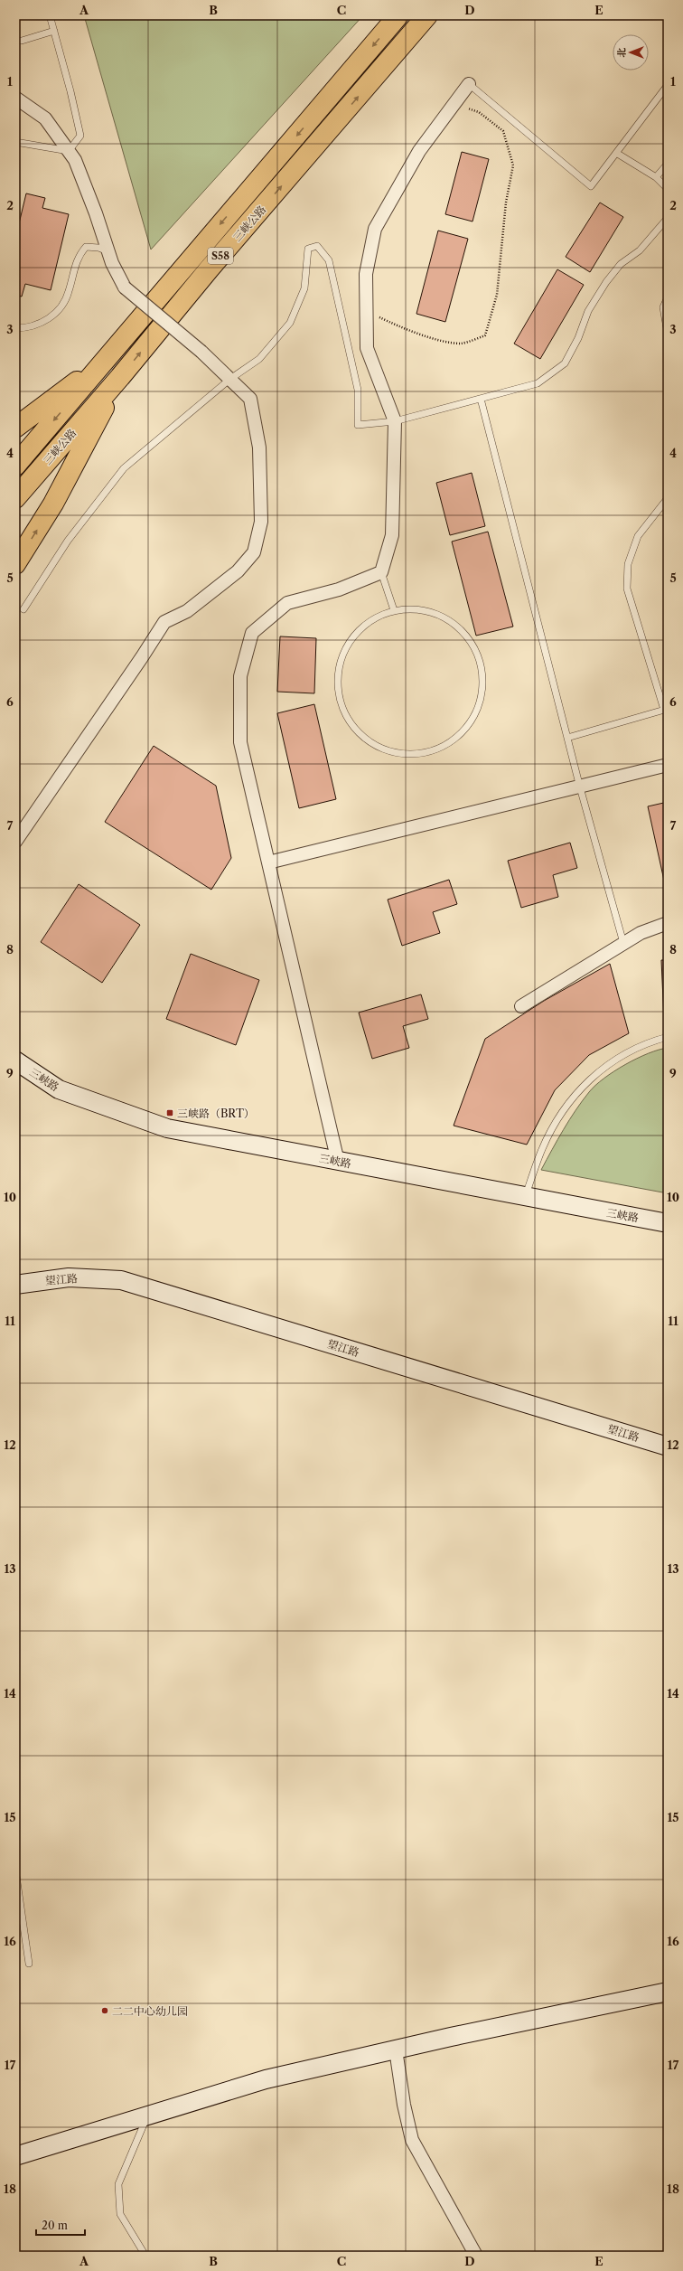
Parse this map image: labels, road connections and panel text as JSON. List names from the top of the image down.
{
  "streets": {
    "highway": ["三峡公路", "S58"],
    "main road": ["三峡路", "望江路"]
  },
  "places": {
    "transit": ["三峡路（BRT）"],
    "other": ["二二中心幼儿园"]
  },
  "scale_bar": "20 m",
  "north": "left",
  "grid": {
    "columns": [
      "A",
      "B",
      "C",
      "D",
      "E"
    ],
    "rows": [
      "1",
      "2",
      "3",
      "4",
      "5",
      "6",
      "7",
      "8",
      "9",
      "10",
      "11",
      "12",
      "13",
      "14",
      "15",
      "16",
      "17",
      "18"
    ]
  }
}
